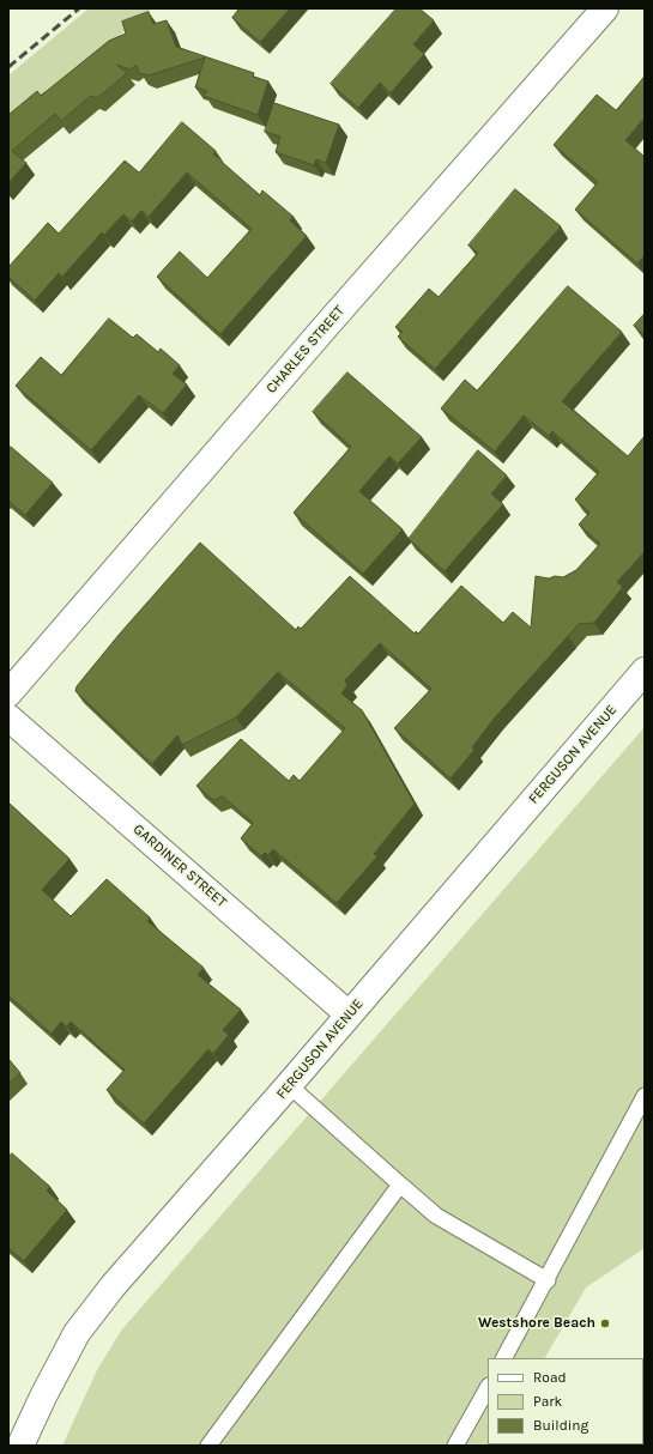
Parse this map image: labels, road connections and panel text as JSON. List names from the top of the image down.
{
  "streets": {
    "street": ["CHARLES STREET", "FERGUSON AVENUE", "GARDINER STREET"]
  },
  "crossings": [
    ["FERGUSON AVENUE", "GARDINER STREET"]
  ],
  "places": ["Westshore Beach"],
  "legend": ["Road", "Park", "Building"]
}
